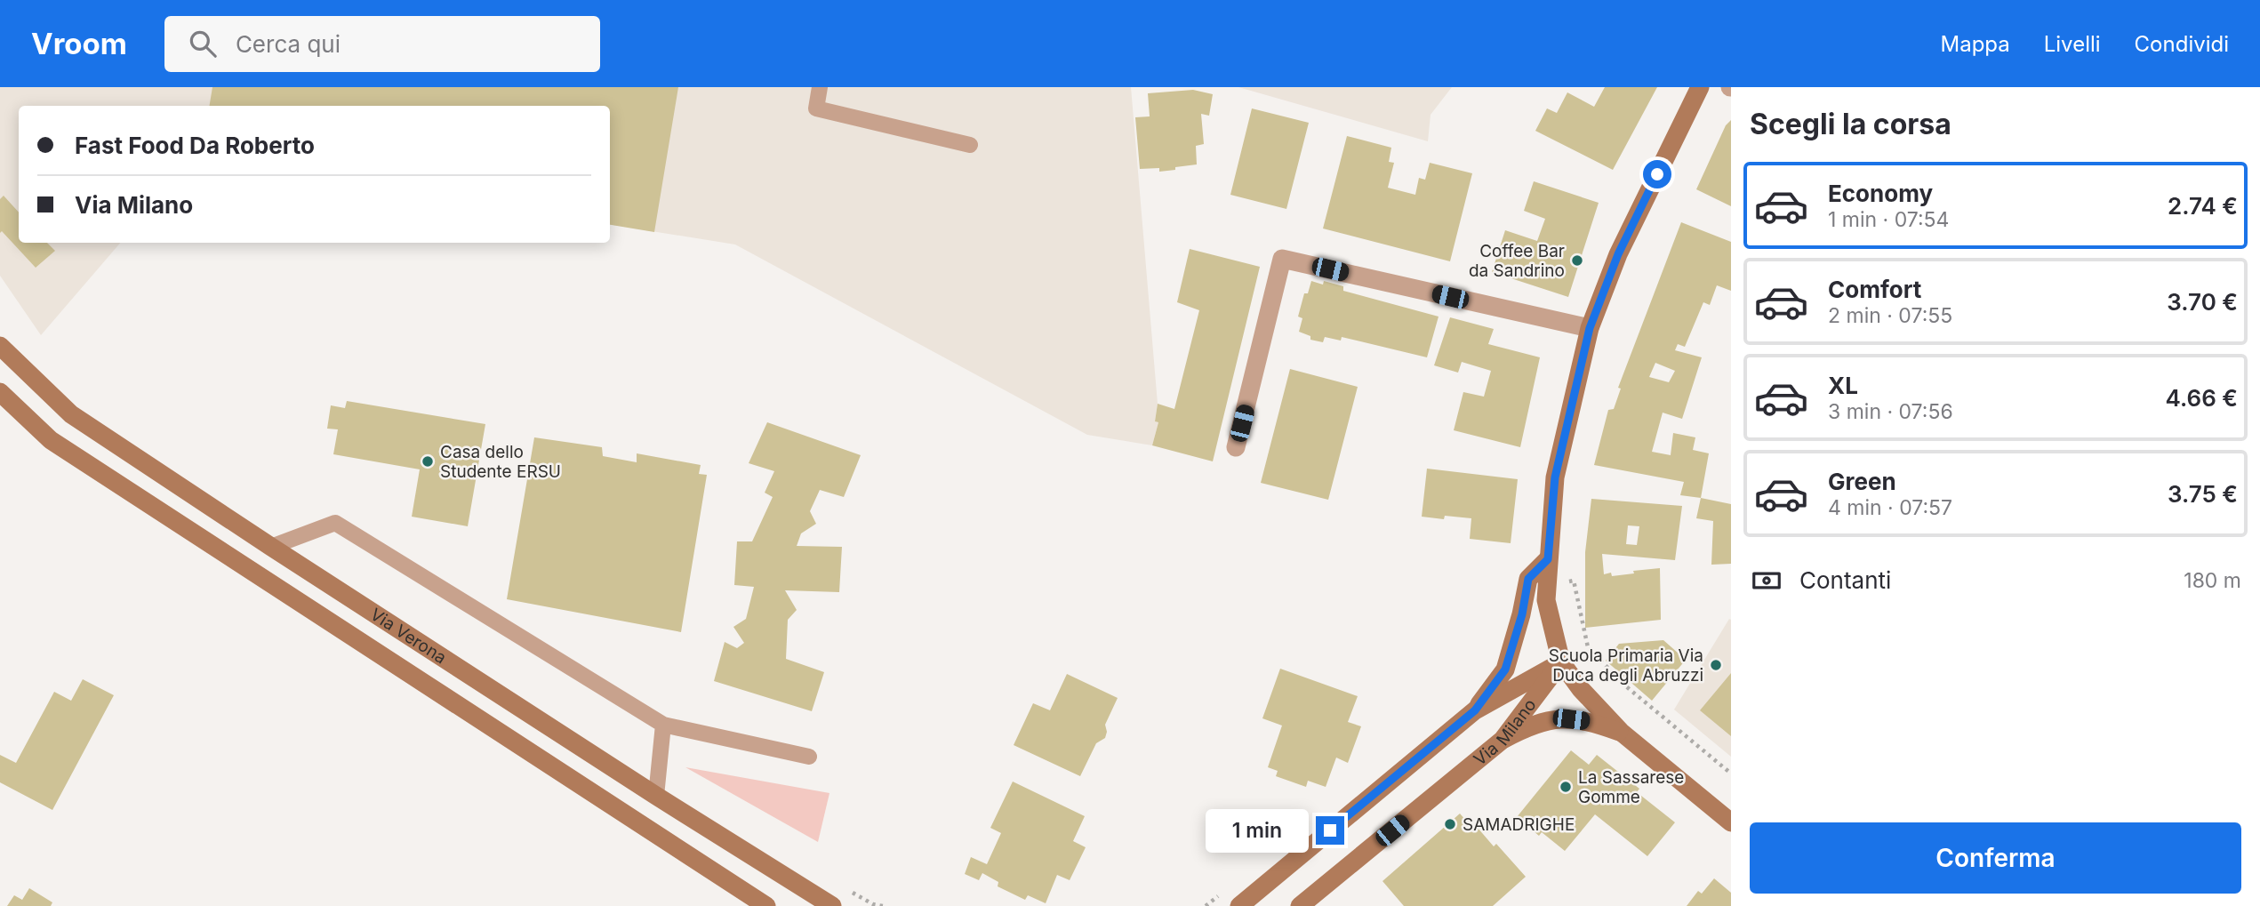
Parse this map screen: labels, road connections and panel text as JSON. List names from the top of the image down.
{
  "streets": {
    "main road": ["Via Verona", "Via Milano"]
  },
  "places": [
    "Coffee Bar da Sandrino",
    "Casa dello Studente ERSU",
    "Scuola Primaria Via Duca degli Abruzzi",
    "La Sassarese Gomme",
    "SAMADRIGHE"
  ],
  "page": {
    "header": "Vroom",
    "search": "Cerca qui",
    "nav": ["Mappa", "Livelli", "Condividi"],
    "heading": "Scegli la corsa",
    "banner": ["Fast Food Da Roberto", "Via Milano"],
    "list": [
      {
        "name": "Economy",
        "note": "1 min · 07:54",
        "value": "2.74 €"
      },
      {
        "name": "Comfort",
        "note": "2 min · 07:55",
        "value": "3.70 €"
      },
      {
        "name": "XL",
        "note": "3 min · 07:56",
        "value": "4.66 €"
      },
      {
        "name": "Green",
        "note": "4 min · 07:57",
        "value": "3.75 €"
      }
    ],
    "pay": ["Contanti", "180 m"],
    "bubble": "1 min",
    "buttons": "Conferma"
  }
}
